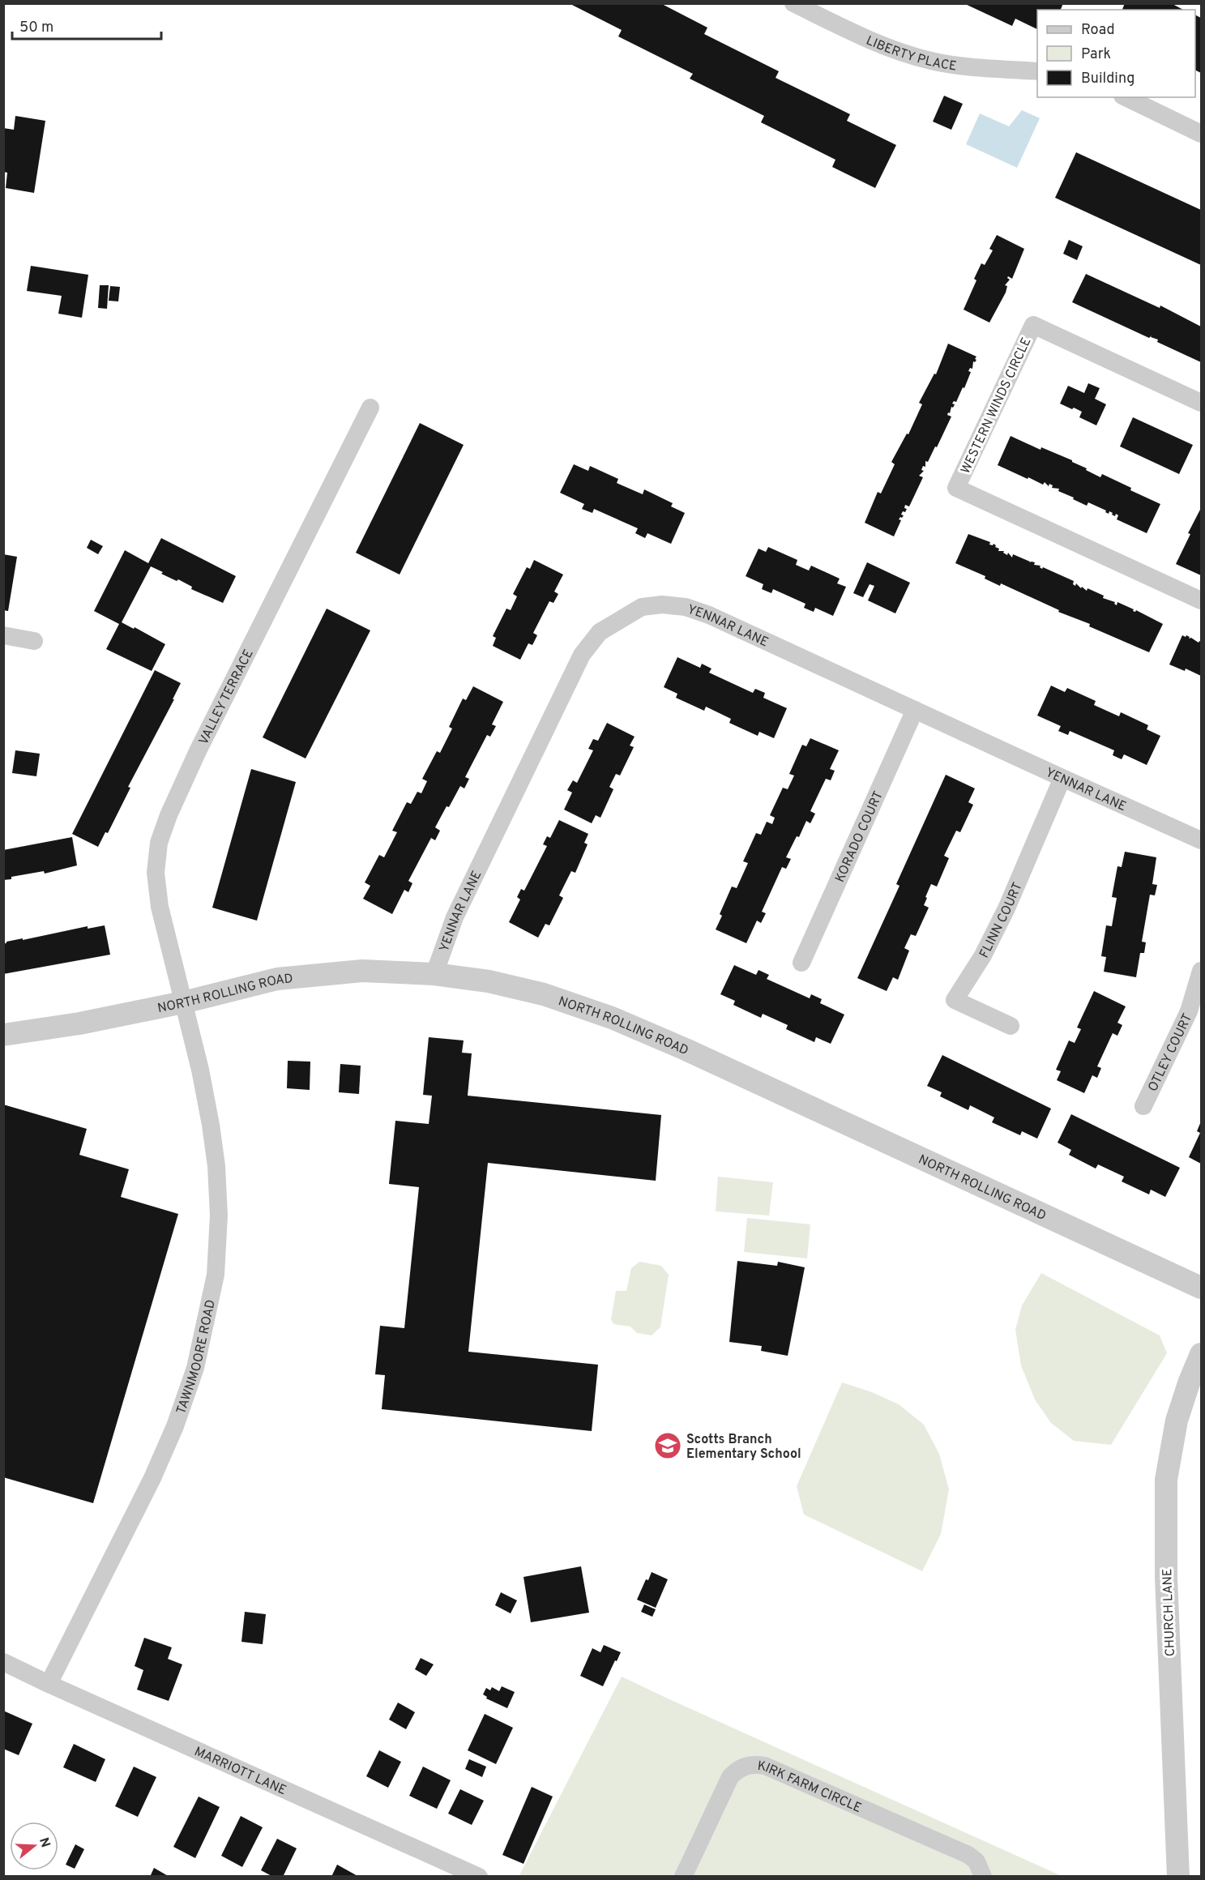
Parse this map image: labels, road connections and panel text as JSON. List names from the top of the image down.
{
  "streets": {
    "street": [
      "LIBERTY PLACE",
      "WESTERN WINDS CIRCLE",
      "YENNAR LANE",
      "VALLEY TERRACE",
      "KORADO COURT",
      "FLINN COURT",
      "NORTH ROLLING ROAD",
      "OTLEY COURT",
      "TAWNMOORE ROAD",
      "CHURCH LANE",
      "MARRIOTT LANE",
      "KIRK FARM CIRCLE"
    ]
  },
  "crossings": [
    ["YENNAR LANE", "KORADO COURT"],
    ["YENNAR LANE", "FLINN COURT"],
    ["YENNAR LANE", "NORTH ROLLING ROAD"],
    ["VALLEY TERRACE", "NORTH ROLLING ROAD"],
    ["VALLEY TERRACE", "TAWNMOORE ROAD"],
    ["NORTH ROLLING ROAD", "TAWNMOORE ROAD"],
    ["TAWNMOORE ROAD", "MARRIOTT LANE"]
  ],
  "places": {
    "school or university": ["Scotts Branch Elementary School"]
  },
  "legend": ["Road", "Park", "Building"],
  "scale_bar": "50 m",
  "north": "right"
}
